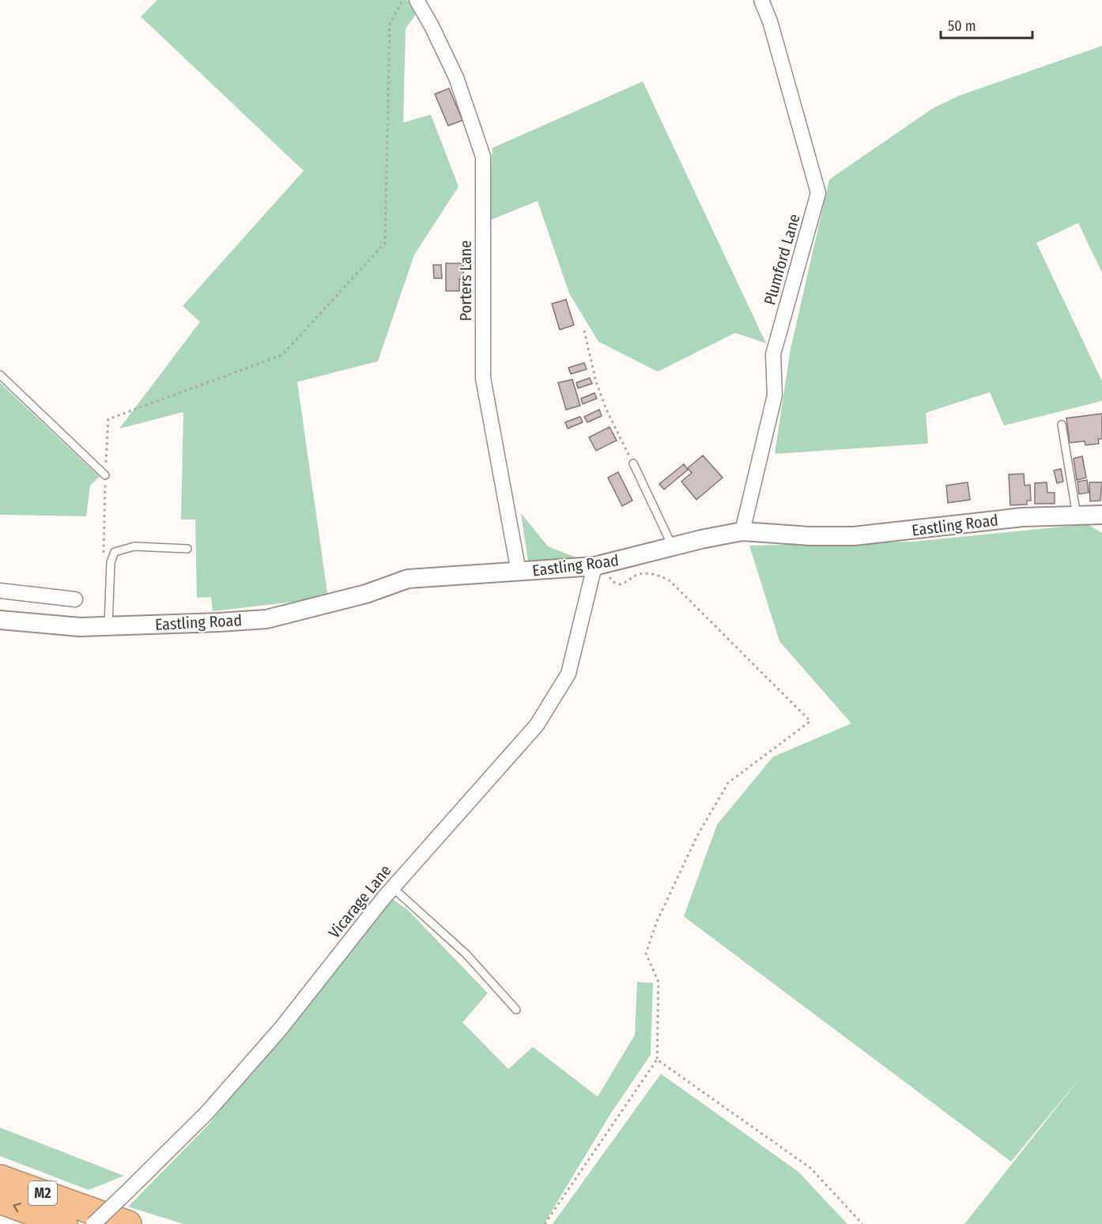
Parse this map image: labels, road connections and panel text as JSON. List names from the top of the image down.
{
  "streets": {
    "highway": ["M2"],
    "street": [
      "Plumford Lane",
      "Porters Lane",
      "Eastling Road",
      "Vicarage Lane"
    ]
  },
  "crossings": [
    ["Plumford Lane", "Eastling Road"],
    ["Porters Lane", "Eastling Road"],
    ["Eastling Road", "Vicarage Lane"]
  ],
  "scale_bar": "50 m"
}
